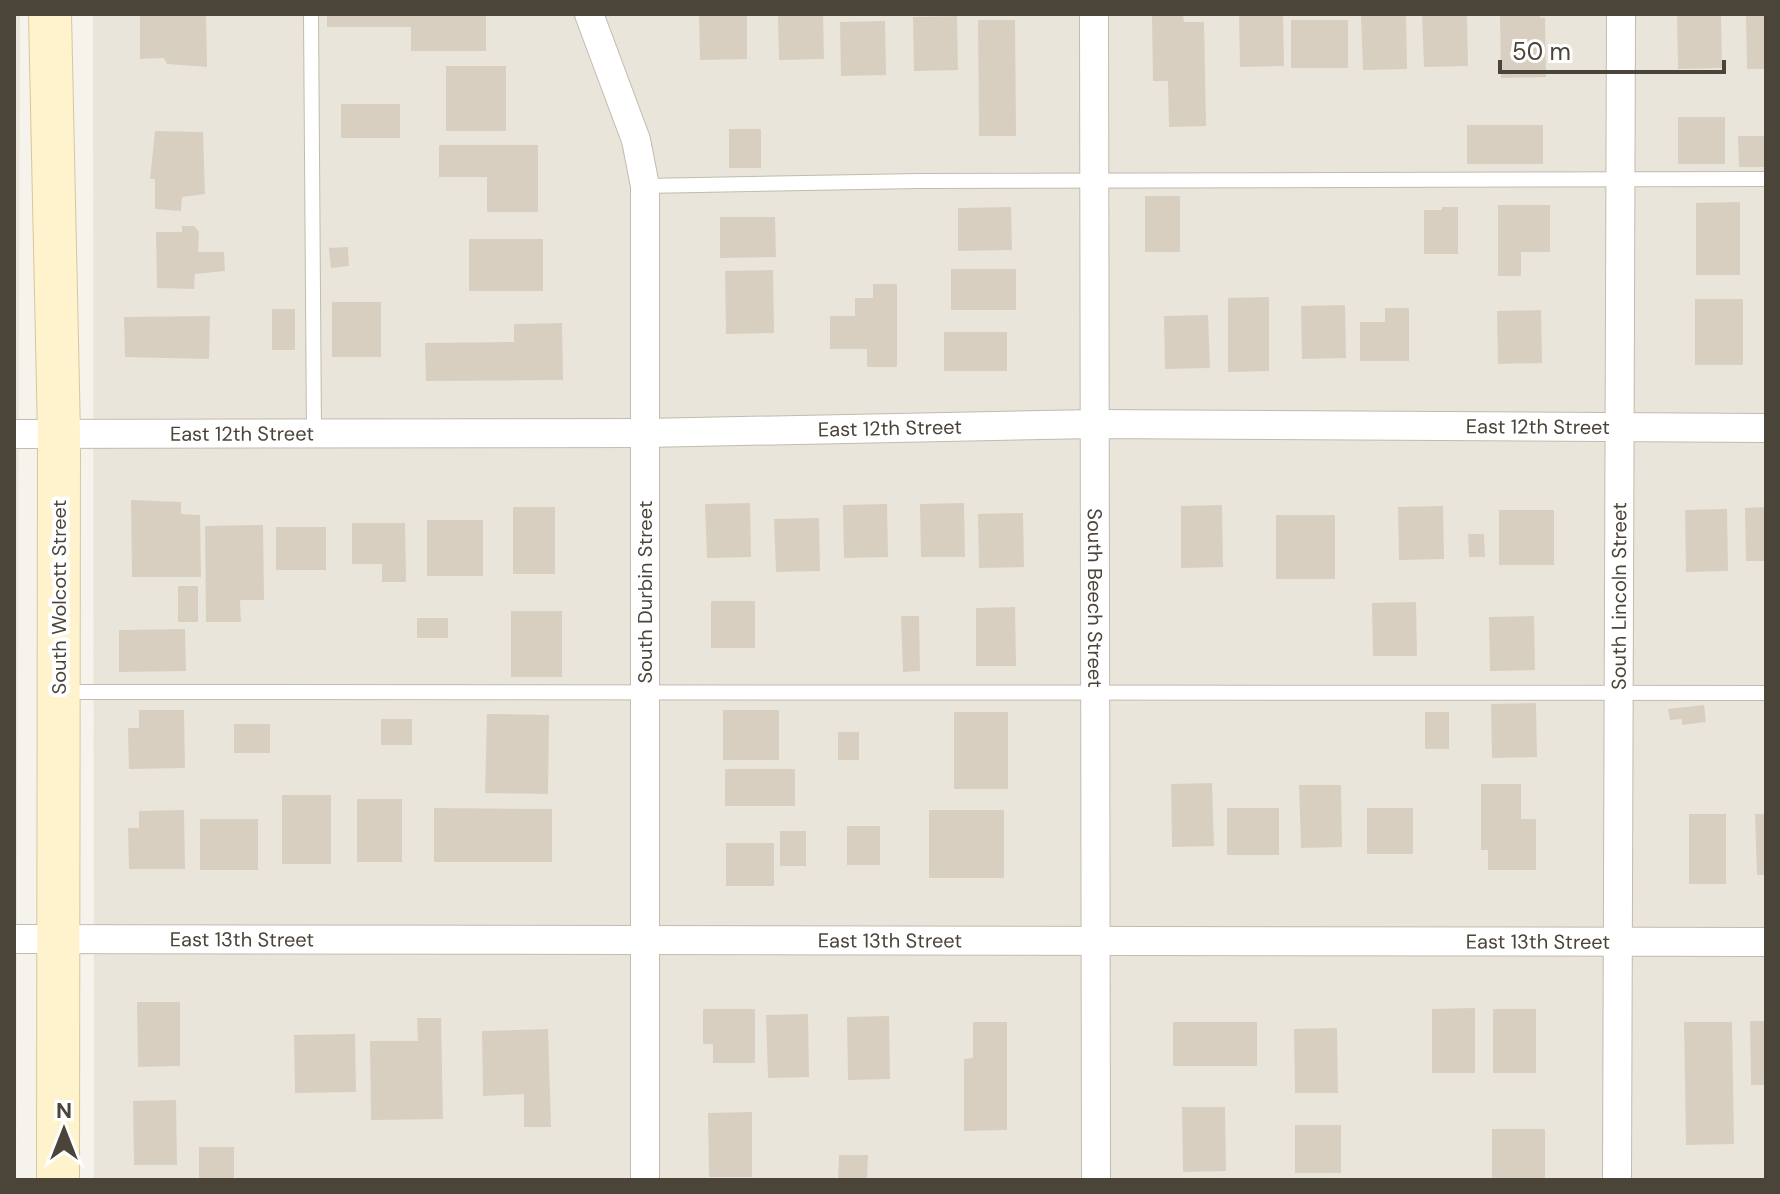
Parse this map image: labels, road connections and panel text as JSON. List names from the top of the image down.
{
  "streets": {
    "main road": ["South Wolcott Street"],
    "street": [
      "East 12th Street",
      "South Durbin Street",
      "South Beech Street",
      "South Lincoln Street",
      "East 13th Street"
    ]
  },
  "crossings": [
    ["East 12th Street", "South Durbin Street"],
    ["East 12th Street", "South Wolcott Street"],
    ["East 12th Street", "South Beech Street"],
    ["East 12th Street", "South Lincoln Street"],
    ["South Durbin Street", "East 13th Street"],
    ["South Wolcott Street", "East 13th Street"],
    ["South Beech Street", "East 13th Street"],
    ["South Lincoln Street", "East 13th Street"]
  ],
  "scale_bar": "50 m",
  "north": "top"
}
